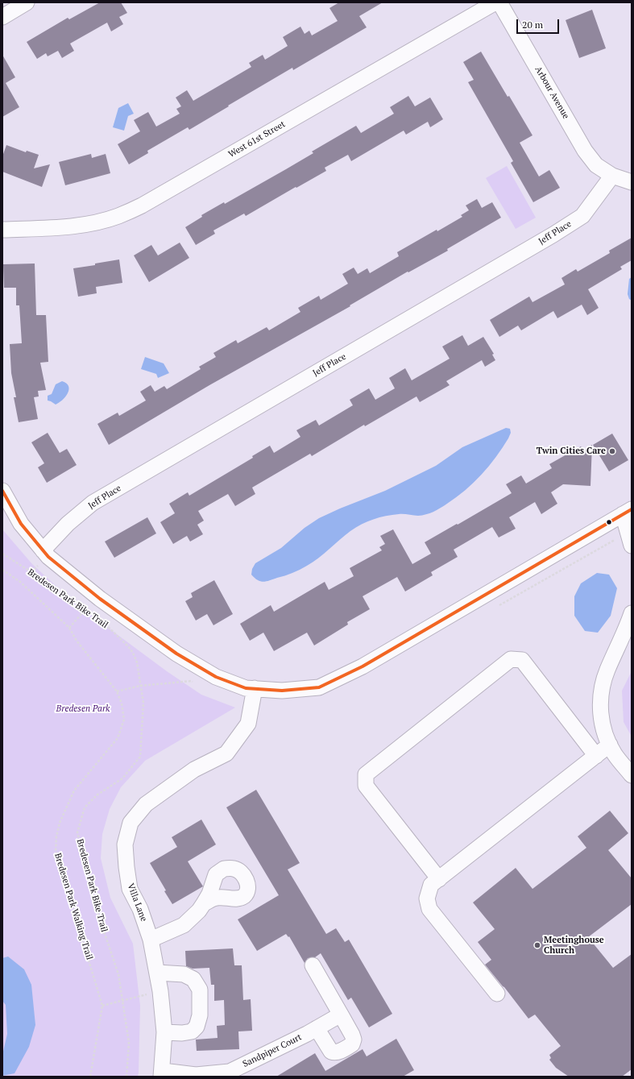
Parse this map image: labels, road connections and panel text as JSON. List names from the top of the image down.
{
  "streets": {
    "street": [
      "Arbour Avenue",
      "West 61st Street",
      "Jeff Place",
      "Villa Lane",
      "Sandpiper Court"
    ],
    "path": ["Bredesen Park Bike Trail", "Bredesen Park Walking Trail"]
  },
  "crossings": [
    ["Arbour Avenue", "Jeff Place"],
    ["Villa Lane", "Sandpiper Court"]
  ],
  "parks": ["Bredesen Park"],
  "places": ["Twin Cities Care", "Meetinghouse Church"],
  "scale_bar": "20 m"
}
